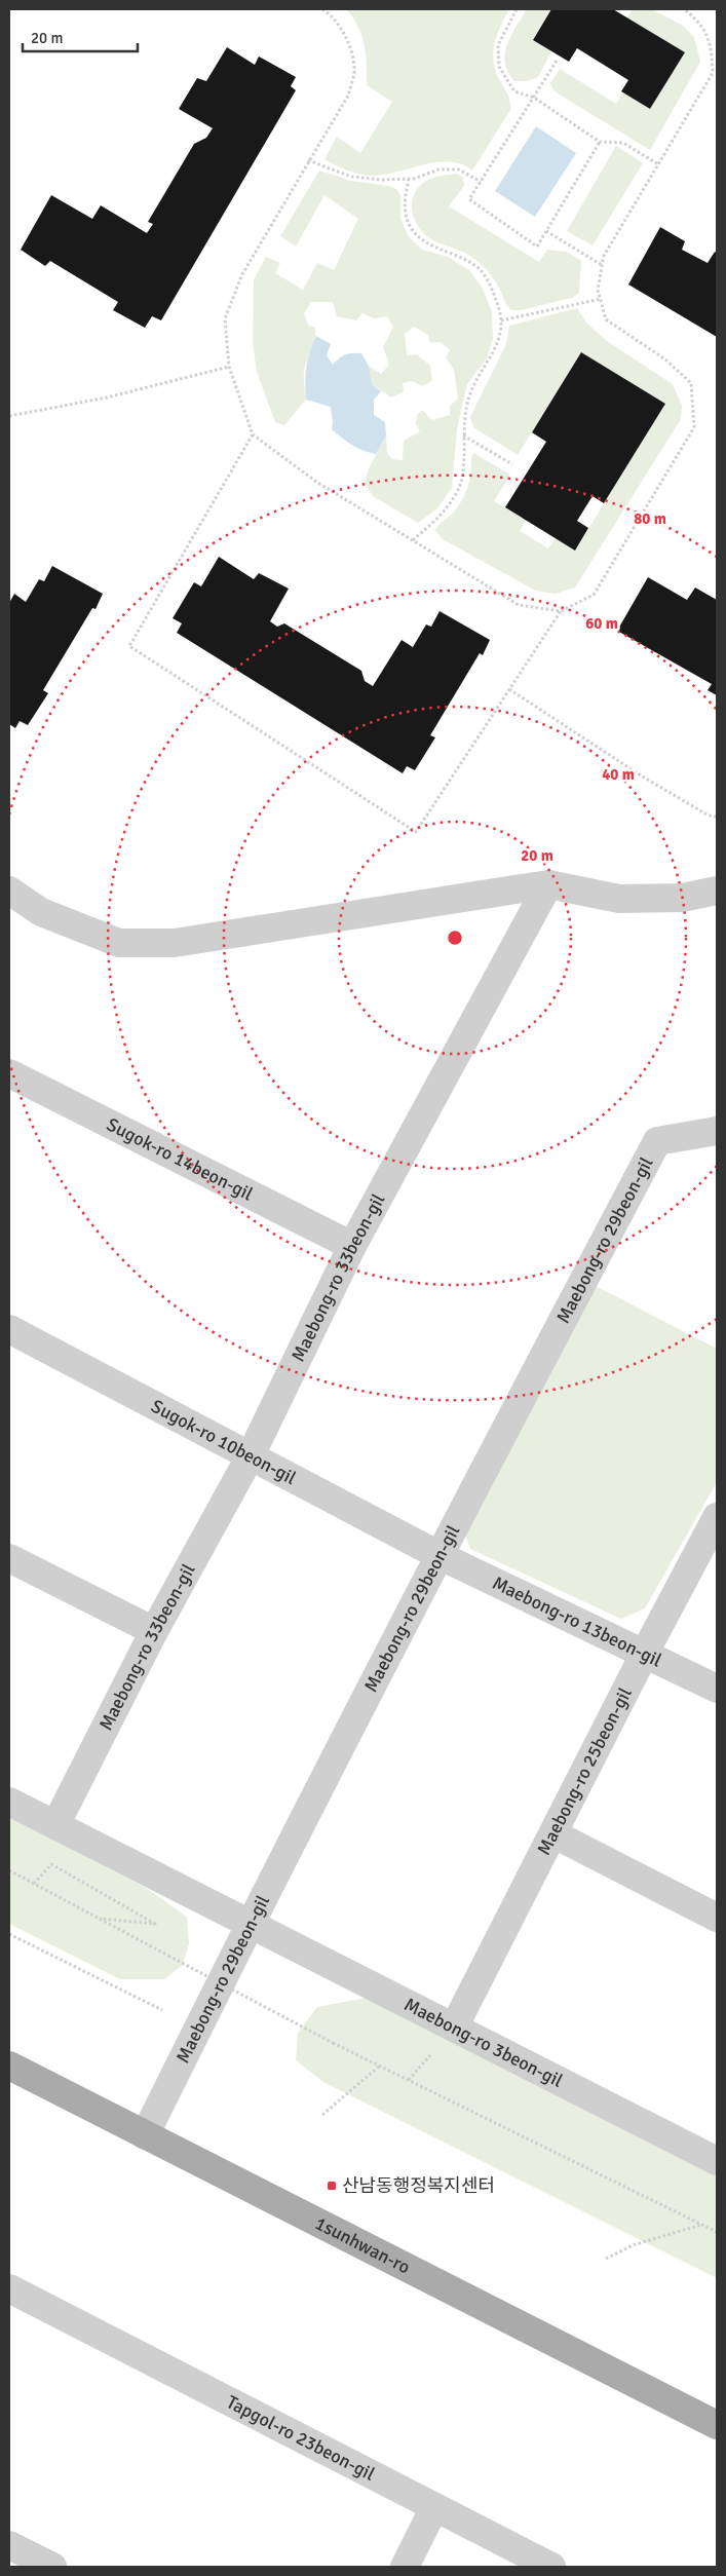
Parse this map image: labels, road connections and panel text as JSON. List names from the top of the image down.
{
  "streets": {
    "main road": ["1sunhwan-ro"],
    "street": [
      "Sugok-ro 14beon-gil",
      "Maebong-ro 29beon-gil",
      "Maebong-ro 33beon-gil",
      "Sugok-ro 10beon-gil",
      "Maebong-ro 13beon-gil",
      "Maebong-ro 25beon-gil",
      "Maebong-ro 3beon-gil",
      "Tapgol-ro 23beon-gil"
    ]
  },
  "crossings": [
    ["Sugok-ro 14beon-gil", "Maebong-ro 33beon-gil"],
    ["Maebong-ro 29beon-gil", "Sugok-ro 10beon-gil"],
    ["Maebong-ro 29beon-gil", "Maebong-ro 13beon-gil"],
    ["Maebong-ro 29beon-gil", "Maebong-ro 3beon-gil"],
    ["Maebong-ro 29beon-gil", "1sunhwan-ro"],
    ["Maebong-ro 33beon-gil", "Sugok-ro 10beon-gil"],
    ["Maebong-ro 33beon-gil", "Maebong-ro 3beon-gil"],
    ["Sugok-ro 10beon-gil", "Maebong-ro 13beon-gil"],
    ["Maebong-ro 13beon-gil", "Maebong-ro 25beon-gil"],
    ["Maebong-ro 25beon-gil", "Maebong-ro 3beon-gil"]
  ],
  "places": {
    "transit": ["산남동행정복지센터"]
  },
  "scale_bar": "20 m",
  "rings": [
    "80 m",
    "60 m",
    "40 m",
    "20 m"
  ]
}
